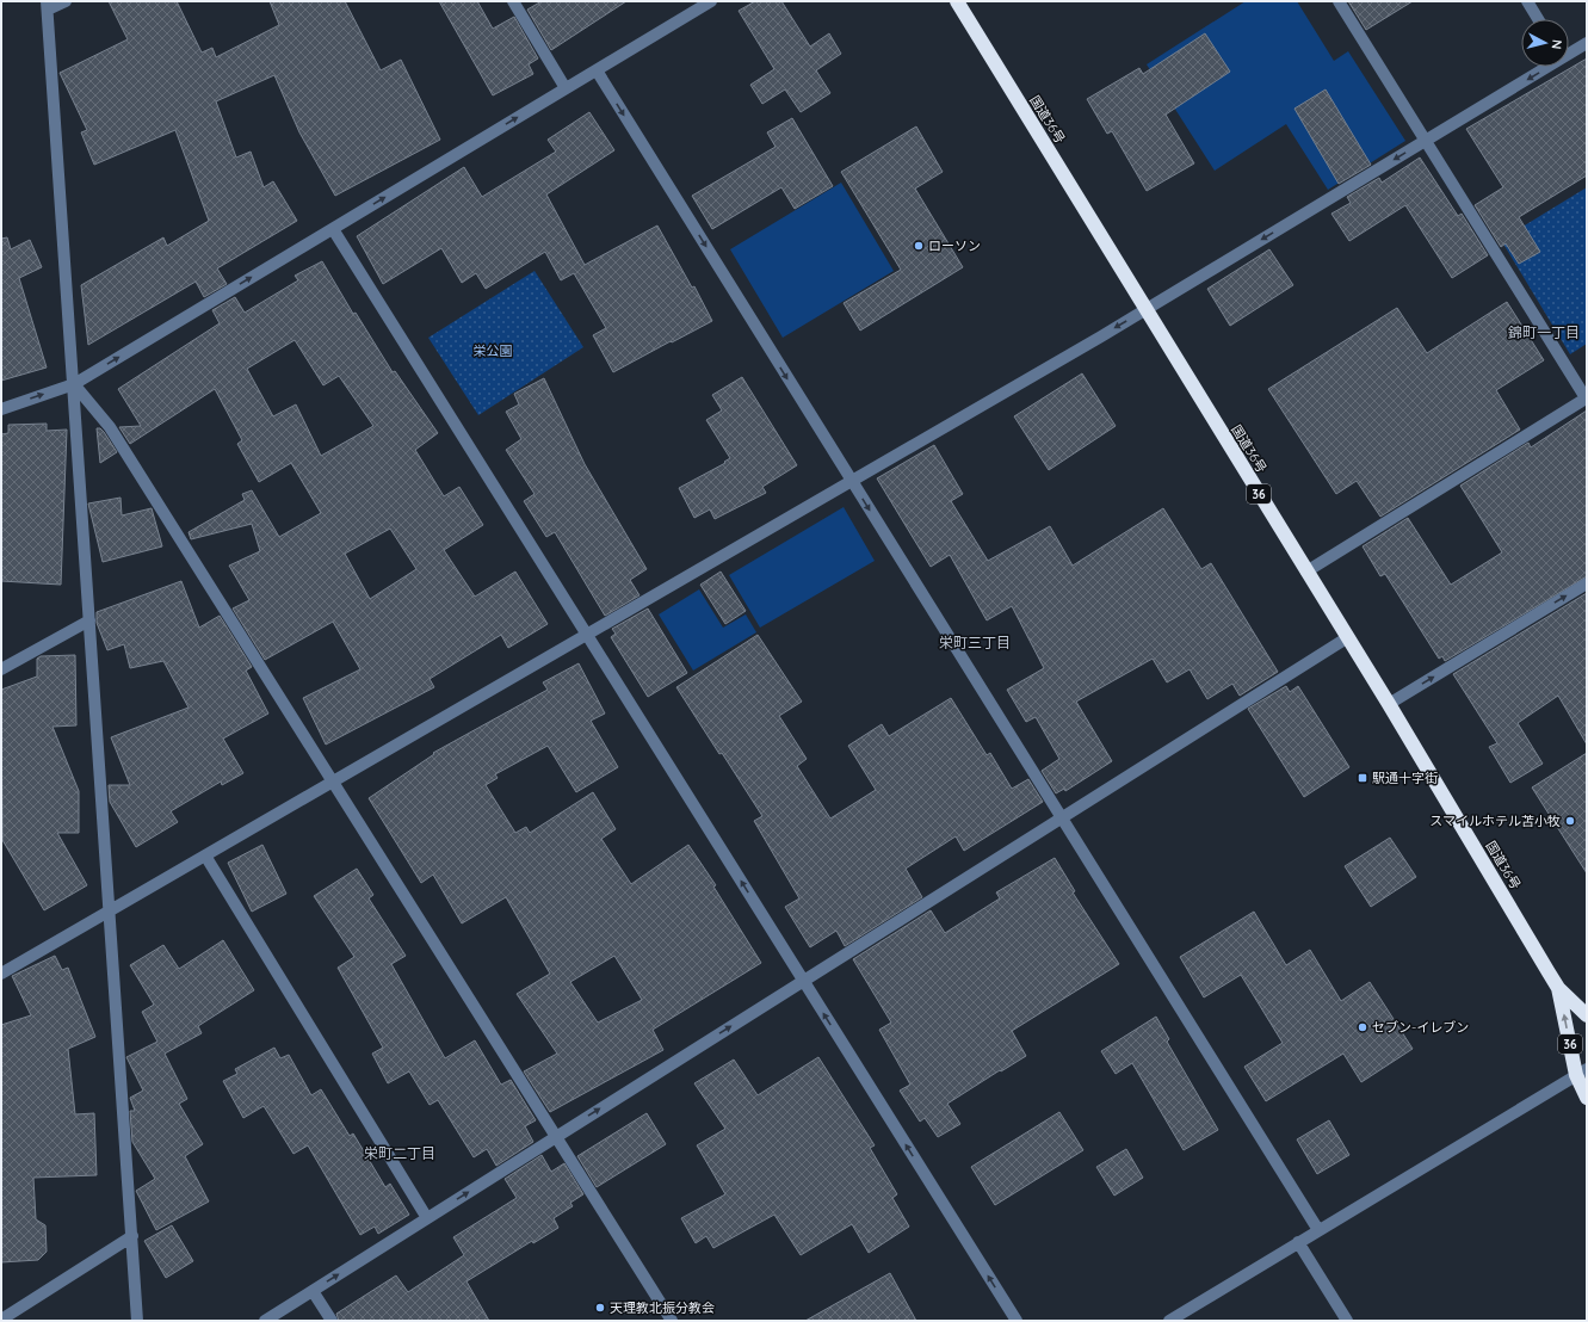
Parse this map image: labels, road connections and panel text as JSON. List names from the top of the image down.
{
  "streets": {
    "highway": ["国道36号", "36"]
  },
  "districts": ["錦町一丁目", "栄町三丁目", "栄町二丁目"],
  "parks": ["栄公園"],
  "places": {
    "other": [
      "ローソン",
      "スマイルホテル苫小牧",
      "セブン-イレブン",
      "天理教北振分教会"
    ],
    "transit": ["駅通十字街"]
  },
  "north": "right"
}
